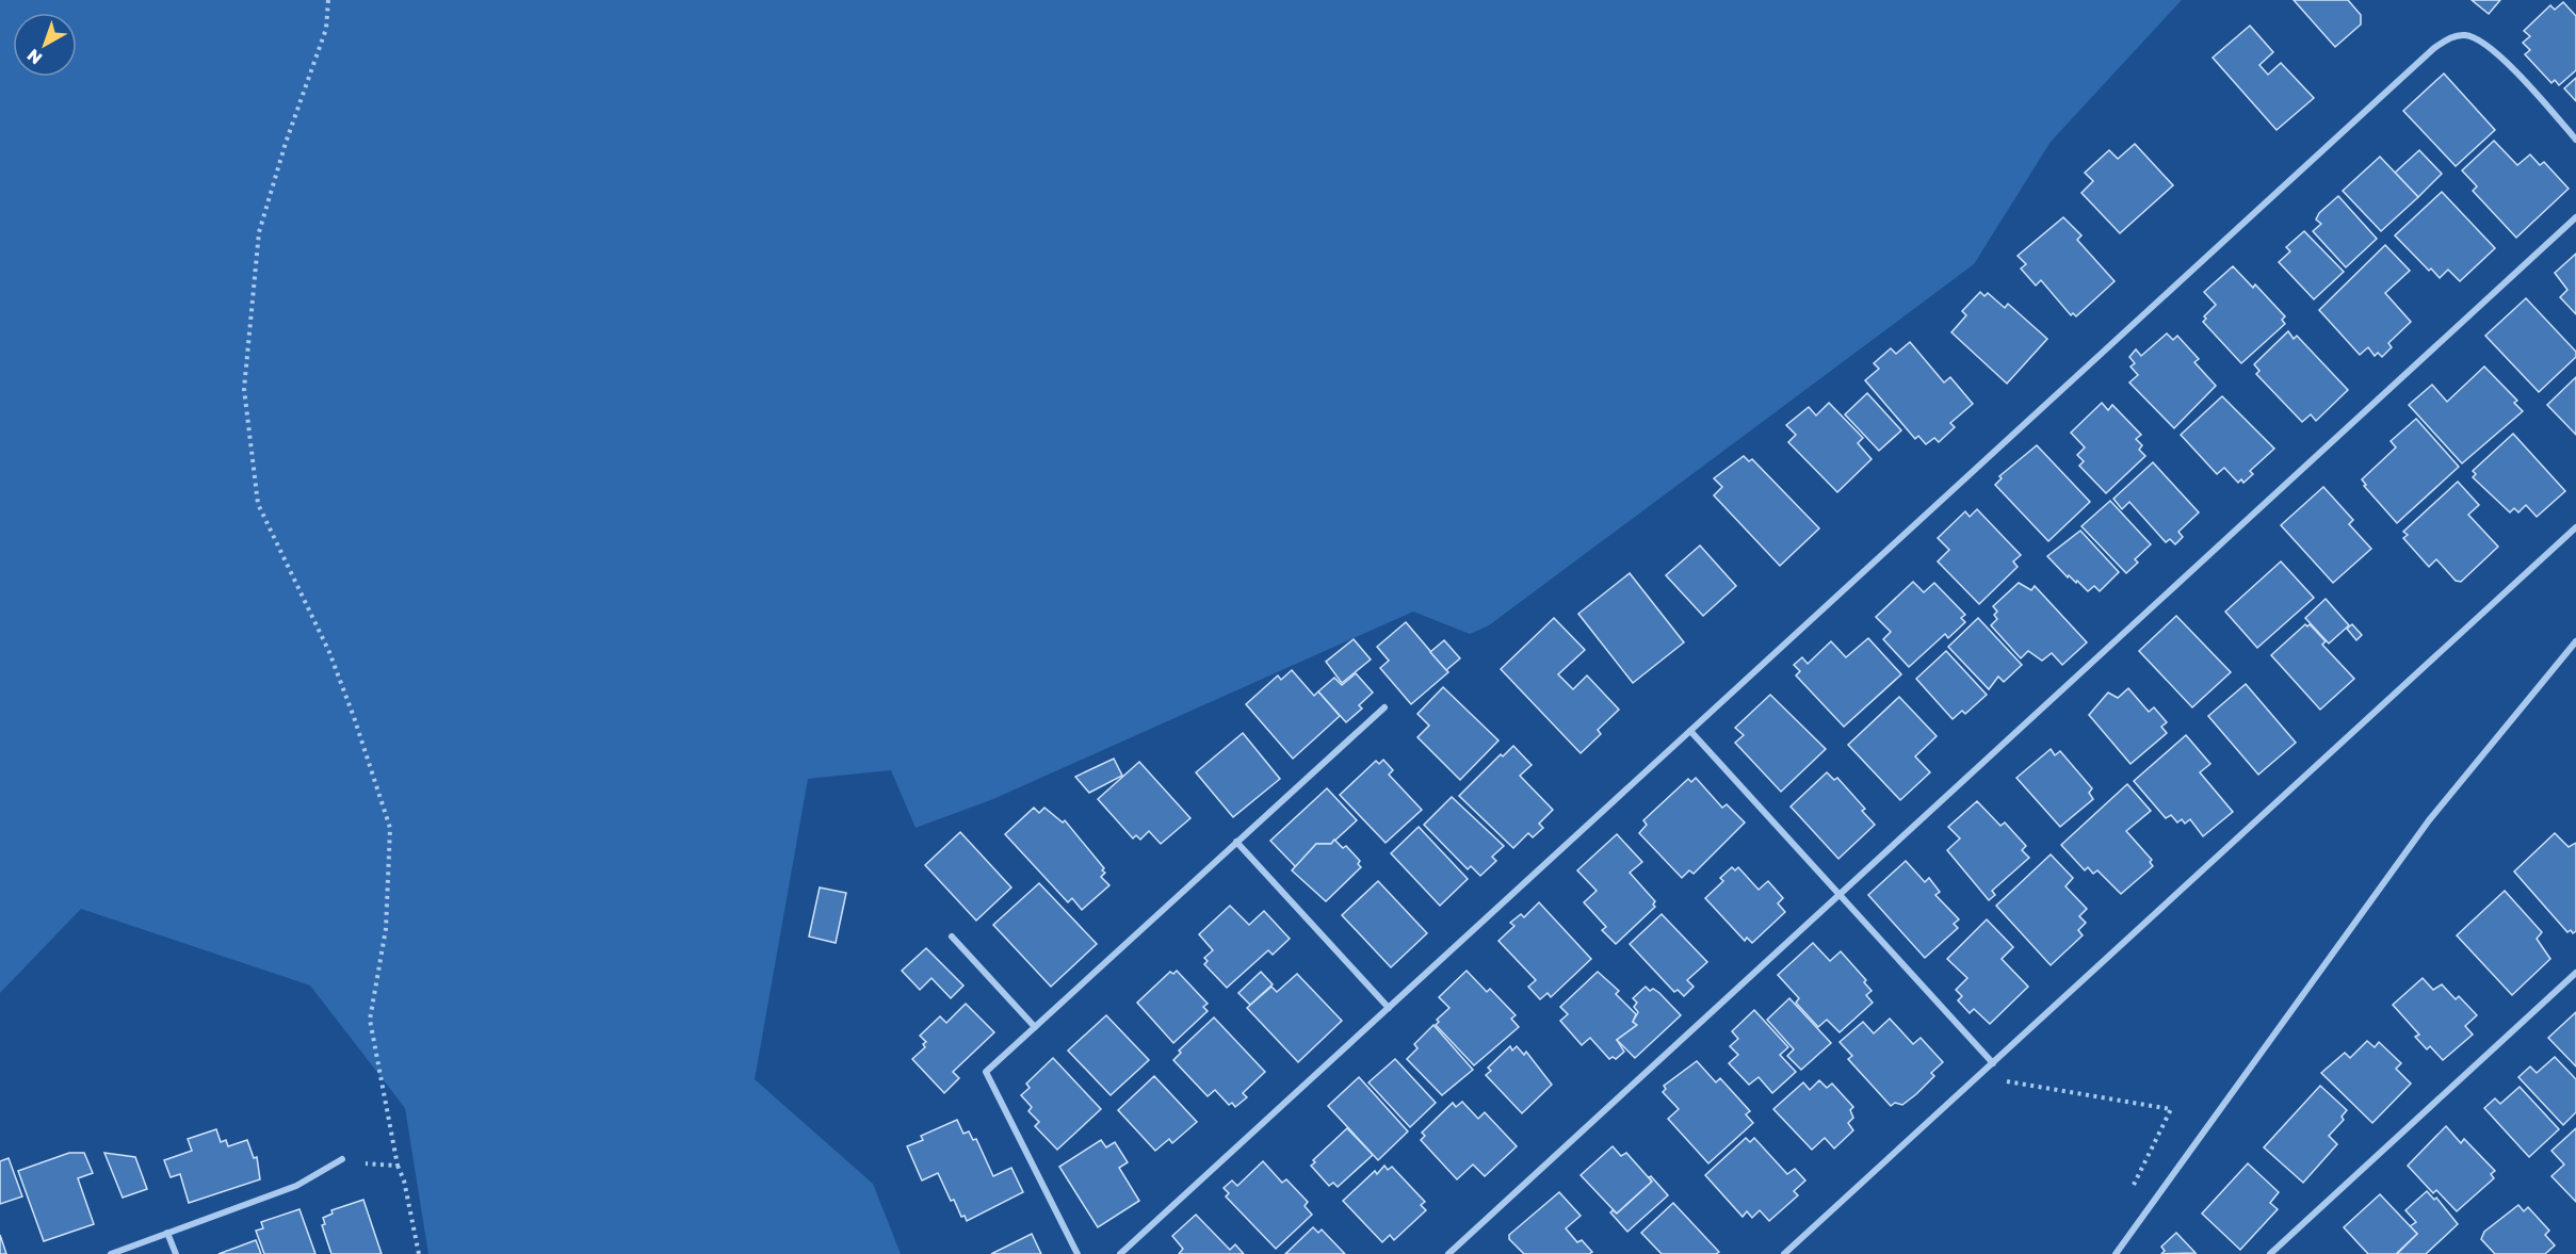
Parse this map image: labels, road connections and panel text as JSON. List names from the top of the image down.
{
  "north": "bottom left"
}
